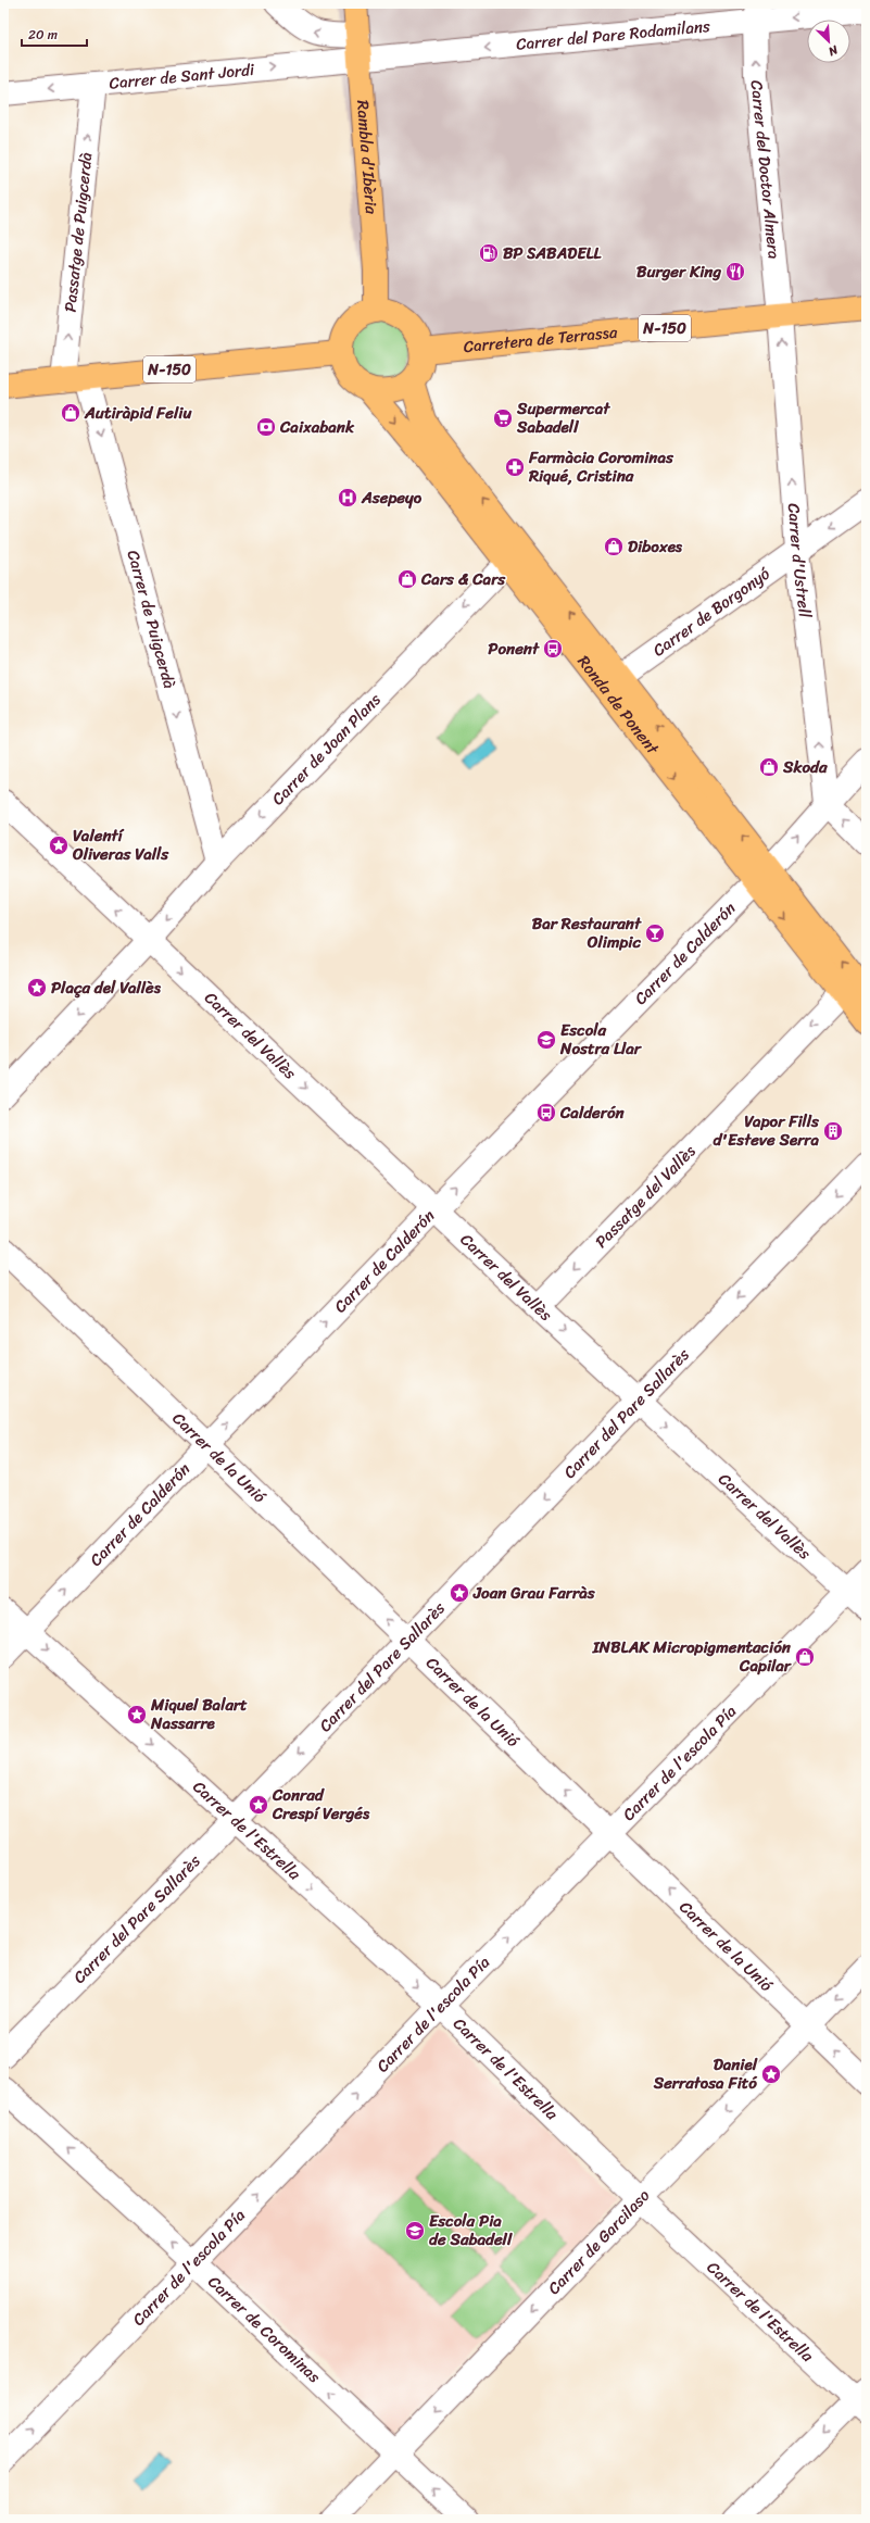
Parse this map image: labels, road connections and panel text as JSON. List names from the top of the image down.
{
  "streets": {
    "main road": [
      "Rambla d'Ibèria",
      "N-150",
      "Carretera de Terrassa",
      "Ronda de Ponent"
    ],
    "street": [
      "Carrer del Pare Rodamilans",
      "Carrer de Sant Jordi",
      "Carrer del Doctor Almera",
      "Passatge de Puigcerdà",
      "Carrer d'Ustrell",
      "Carrer de Borgonyó",
      "Carrer de Puigcerdà",
      "Carrer de Joan Plans",
      "Carrer de Calderón",
      "Carrer del Vallès",
      "Passatge del Vallès",
      "Carrer del Pare Sallarès",
      "Carrer de la Unió",
      "Carrer de l'escola Pía",
      "Carrer de l'Estrella",
      "Carrer de Garcilaso",
      "Carrer de Corominas"
    ]
  },
  "crossings": [
    ["Carrer del Pare Rodamilans", "Carrer de Sant Jordi"],
    ["Carrer del Pare Rodamilans", "Rambla d'Ibèria"],
    ["Carrer del Pare Rodamilans", "Carrer del Doctor Almera"],
    ["Carrer de Sant Jordi", "Rambla d'Ibèria"],
    ["Carrer de Sant Jordi", "Passatge de Puigcerdà"],
    ["Rambla d'Ibèria", "N-150"],
    ["Rambla d'Ibèria", "Carretera de Terrassa"],
    ["Rambla d'Ibèria", "Ronda de Ponent"],
    ["Carrer del Doctor Almera", "Carretera de Terrassa"],
    ["Carrer del Doctor Almera", "Carrer d'Ustrell"],
    ["Passatge de Puigcerdà", "N-150"],
    ["N-150", "Carretera de Terrassa"],
    ["N-150", "Carrer de Puigcerdà"],
    ["N-150", "Ronda de Ponent"],
    ["Carretera de Terrassa", "Carrer d'Ustrell"],
    ["Carretera de Terrassa", "Ronda de Ponent"],
    ["Carrer d'Ustrell", "Carrer de Borgonyó"],
    ["Carrer d'Ustrell", "Carrer de Calderón"],
    ["Carrer de Borgonyó", "Ronda de Ponent"],
    ["Carrer de Puigcerdà", "Carrer de Joan Plans"],
    ["Ronda de Ponent", "Carrer de Joan Plans"],
    ["Ronda de Ponent", "Carrer de Calderón"],
    ["Ronda de Ponent", "Passatge del Vallès"],
    ["Carrer de Joan Plans", "Carrer del Vallès"],
    ["Carrer de Calderón", "Carrer del Vallès"],
    ["Carrer de Calderón", "Carrer de la Unió"],
    ["Carrer de Calderón", "Carrer de l'Estrella"],
    ["Carrer del Vallès", "Passatge del Vallès"],
    ["Carrer del Vallès", "Carrer del Pare Sallarès"],
    ["Carrer del Vallès", "Carrer de l'escola Pía"],
    ["Carrer del Pare Sallarès", "Carrer de la Unió"],
    ["Carrer del Pare Sallarès", "Carrer de l'Estrella"],
    ["Carrer de la Unió", "Carrer de l'escola Pía"],
    ["Carrer de la Unió", "Carrer de Garcilaso"],
    ["Carrer de l'escola Pía", "Carrer de l'Estrella"],
    ["Carrer de l'escola Pía", "Carrer de Corominas"],
    ["Carrer de l'Estrella", "Carrer de Garcilaso"],
    ["Carrer de Garcilaso", "Carrer de Corominas"]
  ],
  "one_way": [
    "Carrer del Pare Rodamilans",
    "Carrer del Doctor Almera",
    "Passatge de Puigcerdà",
    "Carrer d'Ustrell",
    "Carrer de Puigcerdà",
    "Carrer de Joan Plans",
    "Carrer de Calderón",
    "Carrer del Vallès",
    "Passatge del Vallès",
    "Carrer del Pare Sallarès",
    "Carrer de la Unió",
    "Carrer de l'escola Pía",
    "Carrer de l'Estrella",
    "Carrer de Garcilaso",
    "Carrer de Corominas"
  ],
  "places": {
    "fuel station": ["BP SABADELL"],
    "restaurant": ["Burger King"],
    "shop": [
      "Autiràpid Feliu",
      "Diboxes",
      "Cars & Cars",
      "Skoda",
      "INBLAK Micropigmentación Capilar"
    ],
    "supermarket": ["Supermercat Sabadell"],
    "bank": ["Caixabank"],
    "pharmacy": ["Farmàcia Corominas Riqué, Cristina"],
    "hospital": ["Asepeyo"],
    "bus stop": ["Ponent", "Calderón"],
    "place": [
      "Valentí Oliveras Valls",
      "Plaça del Vallès",
      "Joan Grau Farràs",
      "Miquel Balart Nassarre",
      "Conrad Crespí Vergés",
      "Daniel Serratosa Fitó"
    ],
    "bar": ["Bar Restaurant Olimpic"],
    "school or university": ["Escola Nostra Llar", "Escola Pia de Sabadell"],
    "building": ["Vapor Fills d'Esteve Serra"]
  },
  "scale_bar": "20 m",
  "north": "bottom right"
}
